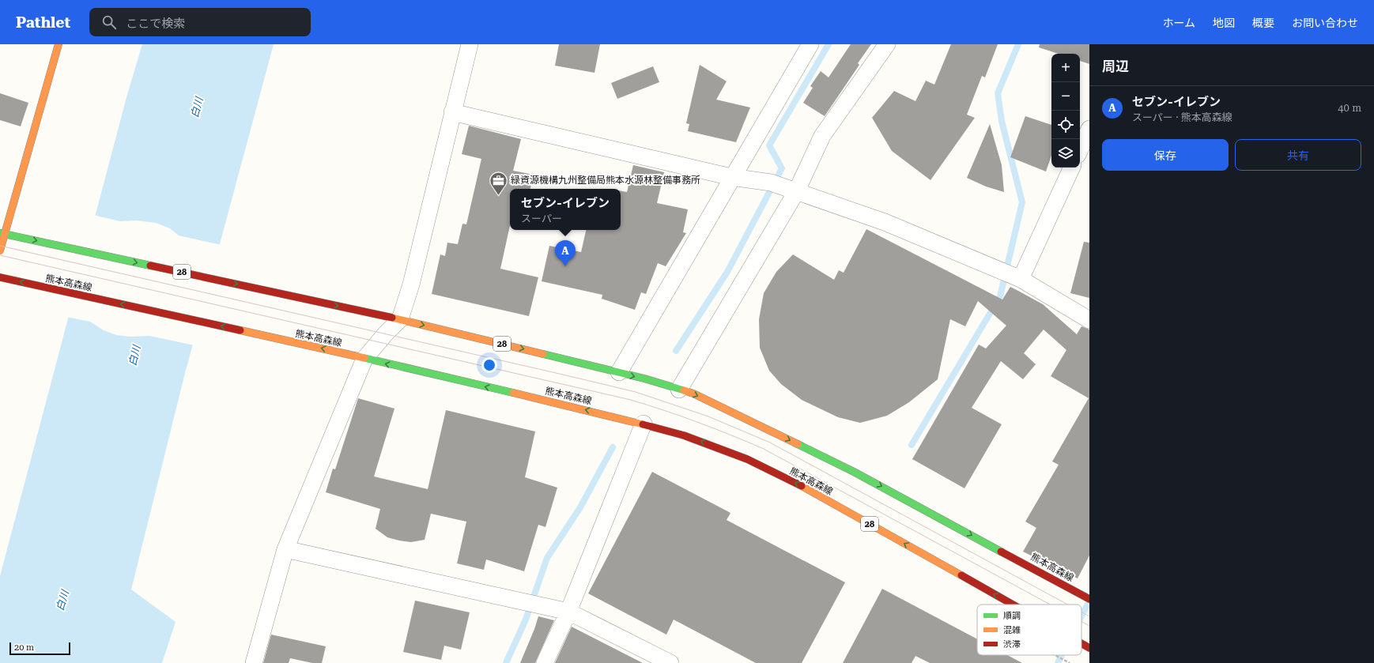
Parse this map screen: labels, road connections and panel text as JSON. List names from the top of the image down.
{
  "streets": {
    "main road": ["28", "熊本高森線"]
  },
  "water": ["白川"],
  "places": {
    "office": ["緑資源機構九州整備局熊本水源林整備事務所"]
  },
  "legend": ["順調", "混雑", "渋滞"],
  "scale_bar": "20 m",
  "page": {
    "header": "Pathlet",
    "search": "ここで検索",
    "nav": [
      "ホーム",
      "地図",
      "概要",
      "お問い合わせ"
    ],
    "heading": "周辺",
    "map_buttons": ["+", "−"],
    "list": [
      {
        "mark": "A",
        "name": "セブン-イレブン",
        "note": "スーパー · 熊本高森線",
        "value": "40 m"
      }
    ],
    "buttons": ["保存", "共有"],
    "popup": ["セブン-イレブン", "スーパー"],
    "pins": "A",
    "scale": "20 m"
  }
}
